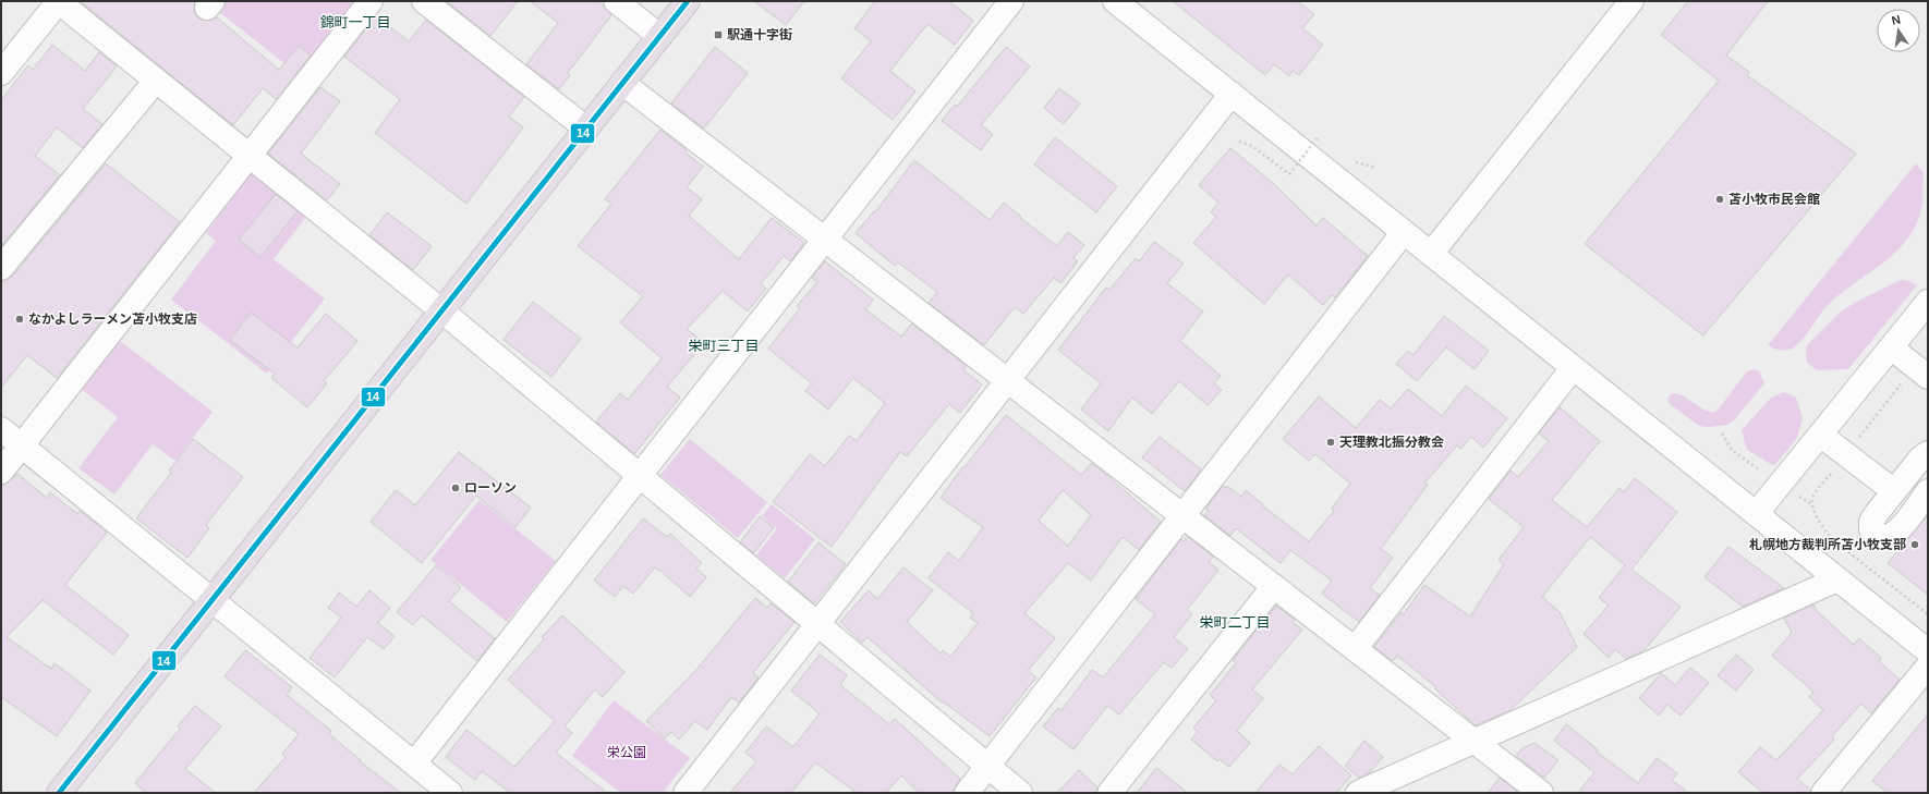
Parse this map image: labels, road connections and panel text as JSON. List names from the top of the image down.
{
  "districts": ["錦町一丁目", "栄町三丁目", "栄町二丁目"],
  "parks": ["栄公園"],
  "places": {
    "transit": ["駅通十字街"],
    "other": [
      "苫小牧市民会館",
      "なかよしラーメン苫小牧支店",
      "天理教北振分教会",
      "ローソン",
      "札幌地方裁判所苫小牧支部"
    ]
  },
  "lines": ["transit line 14"],
  "north": "top"
}
